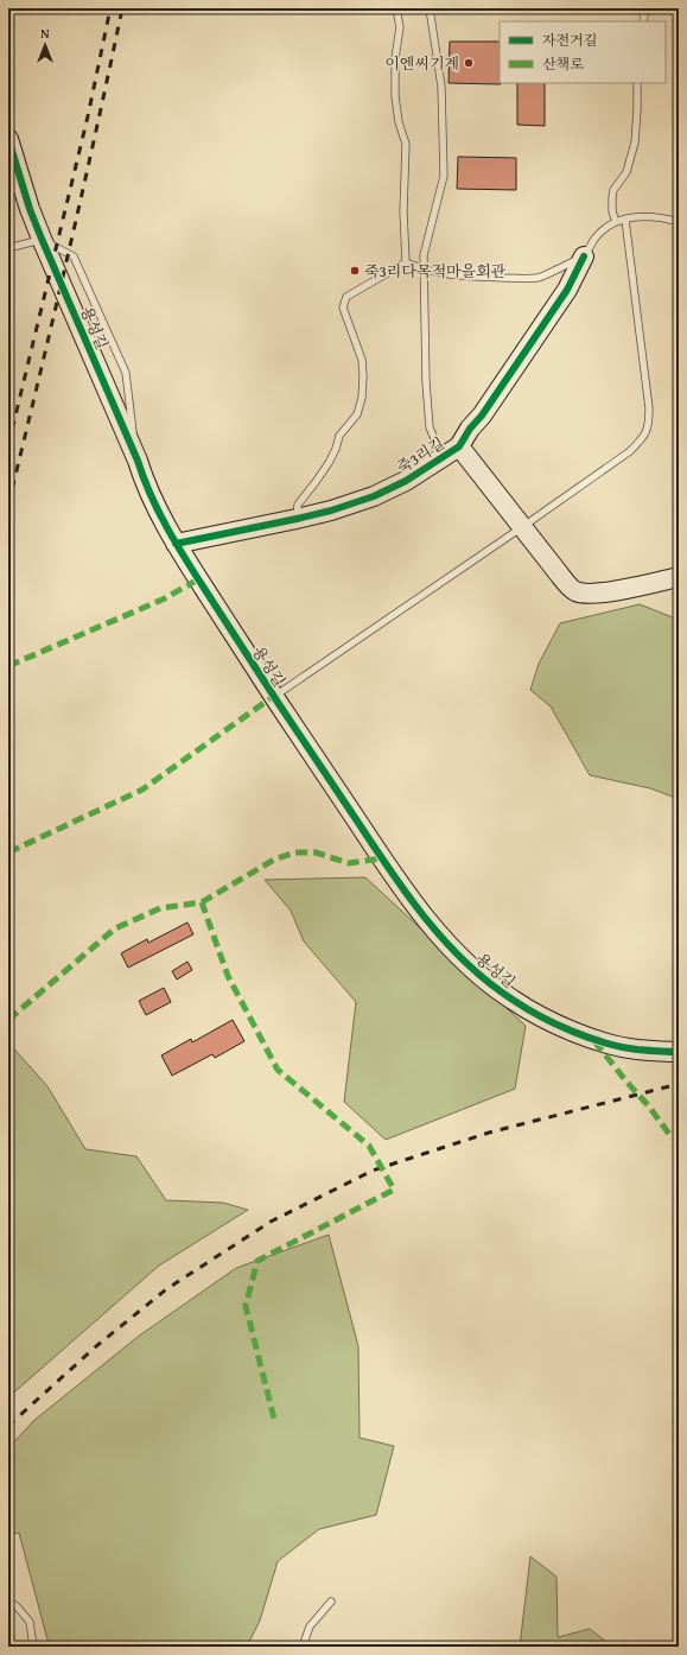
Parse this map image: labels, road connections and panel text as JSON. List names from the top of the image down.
{
  "streets": {
    "street": ["용성길", "죽3리길"]
  },
  "crossings": [
    ["용성길", "죽3리길"]
  ],
  "places": ["이엔씨기계", "죽3리다목적마을회관"],
  "legend": ["자전거길", "산책로"],
  "north": "top"
}
